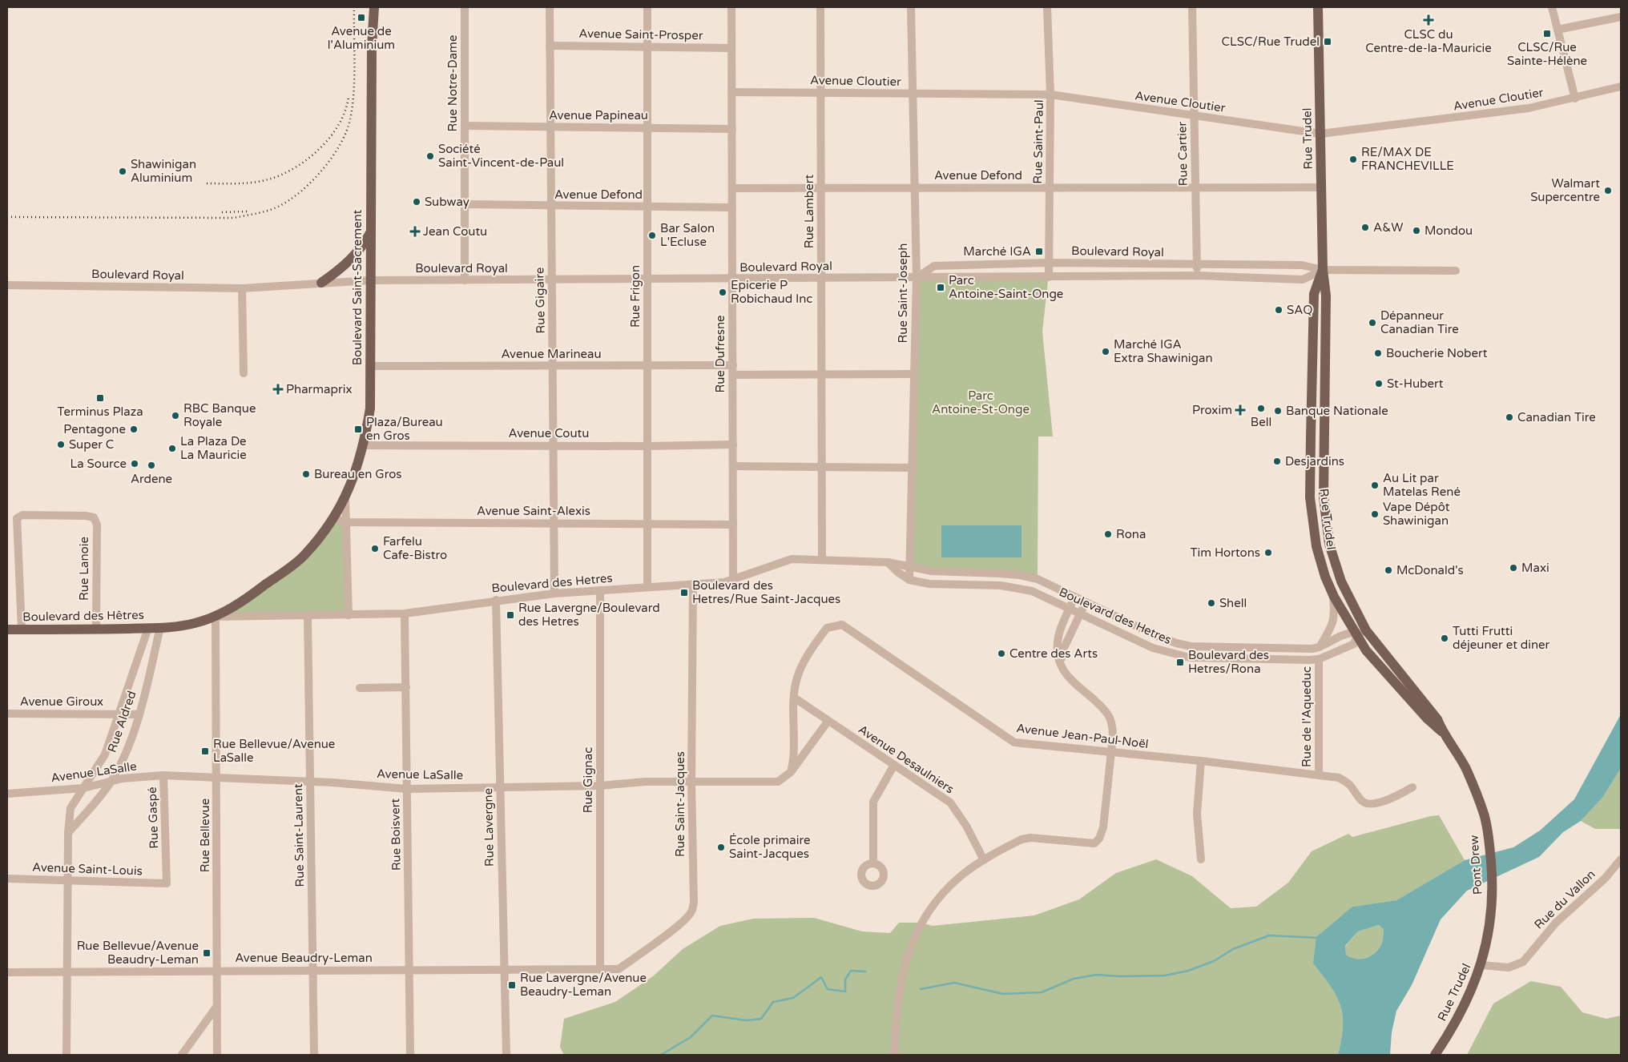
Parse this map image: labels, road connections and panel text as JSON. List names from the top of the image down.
{
  "streets": {
    "main road": [
      "Rue Trudel",
      "Boulevard Saint-Sacrement",
      "Boulevard des Hêtres",
      "Pont Drew"
    ],
    "street": [
      "Avenue Saint-Prosper",
      "Avenue Cloutier",
      "Rue Notre-Dame",
      "Avenue Papineau",
      "Rue Saint-Paul",
      "Rue Cartier",
      "Avenue Defond",
      "Rue Lambert",
      "Boulevard Royal",
      "Rue Saint-Joseph",
      "Rue Frigon",
      "Rue Gigaire",
      "Avenue Marineau",
      "Rue Dufresne",
      "Avenue Coutu",
      "Avenue Saint-Alexis",
      "Rue Lanoie",
      "Boulevard des Hetres",
      "Avenue Giroux",
      "Rue de l'Aqueduc",
      "Rue Aldred",
      "Avenue Jean-Paul-Noël",
      "Avenue Desaulniers",
      "Avenue LaSalle",
      "Rue Gignac",
      "Rue Saint-Jacques",
      "Rue Gaspé",
      "Rue Lavergne",
      "Rue Boisvert",
      "Rue Bellevue",
      "Rue Saint-Laurent",
      "Avenue Saint-Louis",
      "Rue du Vallon",
      "Avenue Beaudry-Leman"
    ]
  },
  "crossings": [
    ["Avenue Saint-Prosper", "Rue Frigon"],
    ["Avenue Saint-Prosper", "Rue Gigaire"],
    ["Avenue Saint-Prosper", "Rue Dufresne"],
    ["Avenue Cloutier", "Rue Trudel"],
    ["Avenue Cloutier", "Rue Saint-Paul"],
    ["Avenue Cloutier", "Rue Cartier"],
    ["Avenue Cloutier", "Rue Lambert"],
    ["Avenue Cloutier", "Rue Saint-Joseph"],
    ["Avenue Cloutier", "Rue Dufresne"],
    ["Rue Notre-Dame", "Avenue Papineau"],
    ["Rue Notre-Dame", "Avenue Defond"],
    ["Rue Notre-Dame", "Boulevard Royal"],
    ["Avenue Papineau", "Rue Frigon"],
    ["Avenue Papineau", "Rue Gigaire"],
    ["Avenue Papineau", "Rue Dufresne"],
    ["Rue Trudel", "Avenue Defond"],
    ["Rue Trudel", "Boulevard Royal"],
    ["Rue Trudel", "Boulevard des Hetres"],
    ["Rue Trudel", "Pont Drew"],
    ["Rue Trudel", "Rue du Vallon"],
    ["Rue Saint-Paul", "Avenue Defond"],
    ["Rue Saint-Paul", "Boulevard Royal"],
    ["Rue Cartier", "Avenue Defond"],
    ["Rue Cartier", "Boulevard Royal"],
    ["Avenue Defond", "Rue Lambert"],
    ["Avenue Defond", "Rue Saint-Joseph"],
    ["Avenue Defond", "Rue Frigon"],
    ["Avenue Defond", "Rue Gigaire"],
    ["Avenue Defond", "Rue Dufresne"],
    ["Rue Lambert", "Boulevard Royal"],
    ["Rue Lambert", "Boulevard des Hetres"],
    ["Boulevard Royal", "Boulevard Saint-Sacrement"],
    ["Boulevard Royal", "Rue Saint-Joseph"],
    ["Boulevard Royal", "Rue Frigon"],
    ["Boulevard Royal", "Rue Gigaire"],
    ["Boulevard Royal", "Rue Dufresne"],
    ["Boulevard Saint-Sacrement", "Avenue Marineau"],
    ["Boulevard Saint-Sacrement", "Avenue Coutu"],
    ["Boulevard Saint-Sacrement", "Avenue Saint-Alexis"],
    ["Boulevard Saint-Sacrement", "Boulevard des Hetres"],
    ["Boulevard Saint-Sacrement", "Boulevard des Hêtres"],
    ["Boulevard Saint-Sacrement", "Rue Aldred"],
    ["Boulevard Saint-Sacrement", "Rue Bellevue"],
    ["Rue Saint-Joseph", "Boulevard des Hetres"],
    ["Rue Frigon", "Avenue Marineau"],
    ["Rue Frigon", "Avenue Coutu"],
    ["Rue Frigon", "Avenue Saint-Alexis"],
    ["Rue Frigon", "Boulevard des Hetres"],
    ["Rue Gigaire", "Avenue Marineau"],
    ["Rue Gigaire", "Avenue Coutu"],
    ["Rue Gigaire", "Avenue Saint-Alexis"],
    ["Rue Gigaire", "Boulevard des Hetres"],
    ["Avenue Marineau", "Rue Dufresne"],
    ["Rue Dufresne", "Avenue Coutu"],
    ["Rue Dufresne", "Avenue Saint-Alexis"],
    ["Rue Dufresne", "Boulevard des Hetres"],
    ["Rue Lanoie", "Boulevard des Hêtres"],
    ["Boulevard des Hetres", "Rue de l'Aqueduc"],
    ["Boulevard des Hetres", "Rue Gignac"],
    ["Boulevard des Hetres", "Rue Saint-Jacques"],
    ["Boulevard des Hetres", "Rue Lavergne"],
    ["Boulevard des Hetres", "Rue Boisvert"],
    ["Boulevard des Hetres", "Rue Bellevue"],
    ["Boulevard des Hetres", "Rue Saint-Laurent"],
    ["Boulevard des Hêtres", "Rue Aldred"],
    ["Avenue Giroux", "Rue Aldred"],
    ["Rue de l'Aqueduc", "Avenue Jean-Paul-Noël"],
    ["Rue Aldred", "Avenue LaSalle"],
    ["Rue Aldred", "Avenue Saint-Louis"],
    ["Rue Aldred", "Avenue Beaudry-Leman"],
    ["Avenue Jean-Paul-Noël", "Avenue Desaulniers"],
    ["Avenue Jean-Paul-Noël", "Avenue LaSalle"],
    ["Avenue Desaulniers", "Avenue LaSalle"],
    ["Avenue LaSalle", "Rue Gignac"],
    ["Avenue LaSalle", "Rue Saint-Jacques"],
    ["Avenue LaSalle", "Rue Gaspé"],
    ["Avenue LaSalle", "Rue Lavergne"],
    ["Avenue LaSalle", "Rue Boisvert"],
    ["Avenue LaSalle", "Rue Bellevue"],
    ["Avenue LaSalle", "Rue Saint-Laurent"],
    ["Rue Gignac", "Rue Saint-Jacques"],
    ["Rue Gignac", "Avenue Beaudry-Leman"],
    ["Rue Saint-Jacques", "Avenue Beaudry-Leman"],
    ["Rue Gaspé", "Avenue Saint-Louis"],
    ["Rue Lavergne", "Avenue Beaudry-Leman"],
    ["Rue Boisvert", "Avenue Beaudry-Leman"],
    ["Rue Bellevue", "Avenue Beaudry-Leman"],
    ["Rue Saint-Laurent", "Avenue Beaudry-Leman"]
  ],
  "parks": ["Parc Antoine-St-Onge"],
  "places": {
    "transit": [
      "Avenue de l'Aluminium",
      "CLSC/Rue Sainte-Hélène",
      "CLSC/Rue Trudel",
      "Marché IGA",
      "Parc Antoine-Saint-Onge",
      "Terminus Plaza",
      "Plaza/Bureau en Gros",
      "Boulevard des Hetres/Rue Saint-Jacques",
      "Rue Lavergne/Boulevard des Hetres",
      "Boulevard des Hetres/Rona",
      "Rue Bellevue/Avenue LaSalle",
      "Rue Bellevue/Avenue Beaudry-Leman",
      "Rue Lavergne/Avenue Beaudry-Leman"
    ],
    "health": [
      "CLSC du Centre-de-la-Mauricie",
      "Jean Coutu",
      "Pharmaprix",
      "Proxim"
    ],
    "other": [
      "Société Saint-Vincent-de-Paul",
      "RE/MAX DE FRANCHEVILLE",
      "Shawinigan Aluminium",
      "Walmart Supercentre",
      "Subway",
      "A&W",
      "Mondou",
      "Bar Salon L'Ecluse",
      "Epicerie P Robichaud Inc",
      "SAQ",
      "Dépanneur Canadian Tire",
      "Marché IGA Extra Shawinigan",
      "Boucherie Nobert",
      "St-Hubert",
      "Bell",
      "Banque Nationale",
      "RBC Banque Royale",
      "Canadian Tire",
      "Pentagone",
      "Super C",
      "La Plaza De La Mauricie",
      "Desjardins",
      "La Source",
      "Ardene",
      "Bureau en Gros",
      "Au Lit par Matelas René",
      "Vape Dépôt Shawinigan",
      "Rona",
      "Farfelu Cafe-Bistro",
      "Tim Hortons",
      "Maxi",
      "McDonald's",
      "Shell",
      "Tutti Frutti déjeuner et diner",
      "Centre des Arts",
      "École primaire Saint-Jacques"
    ]
  }
}
